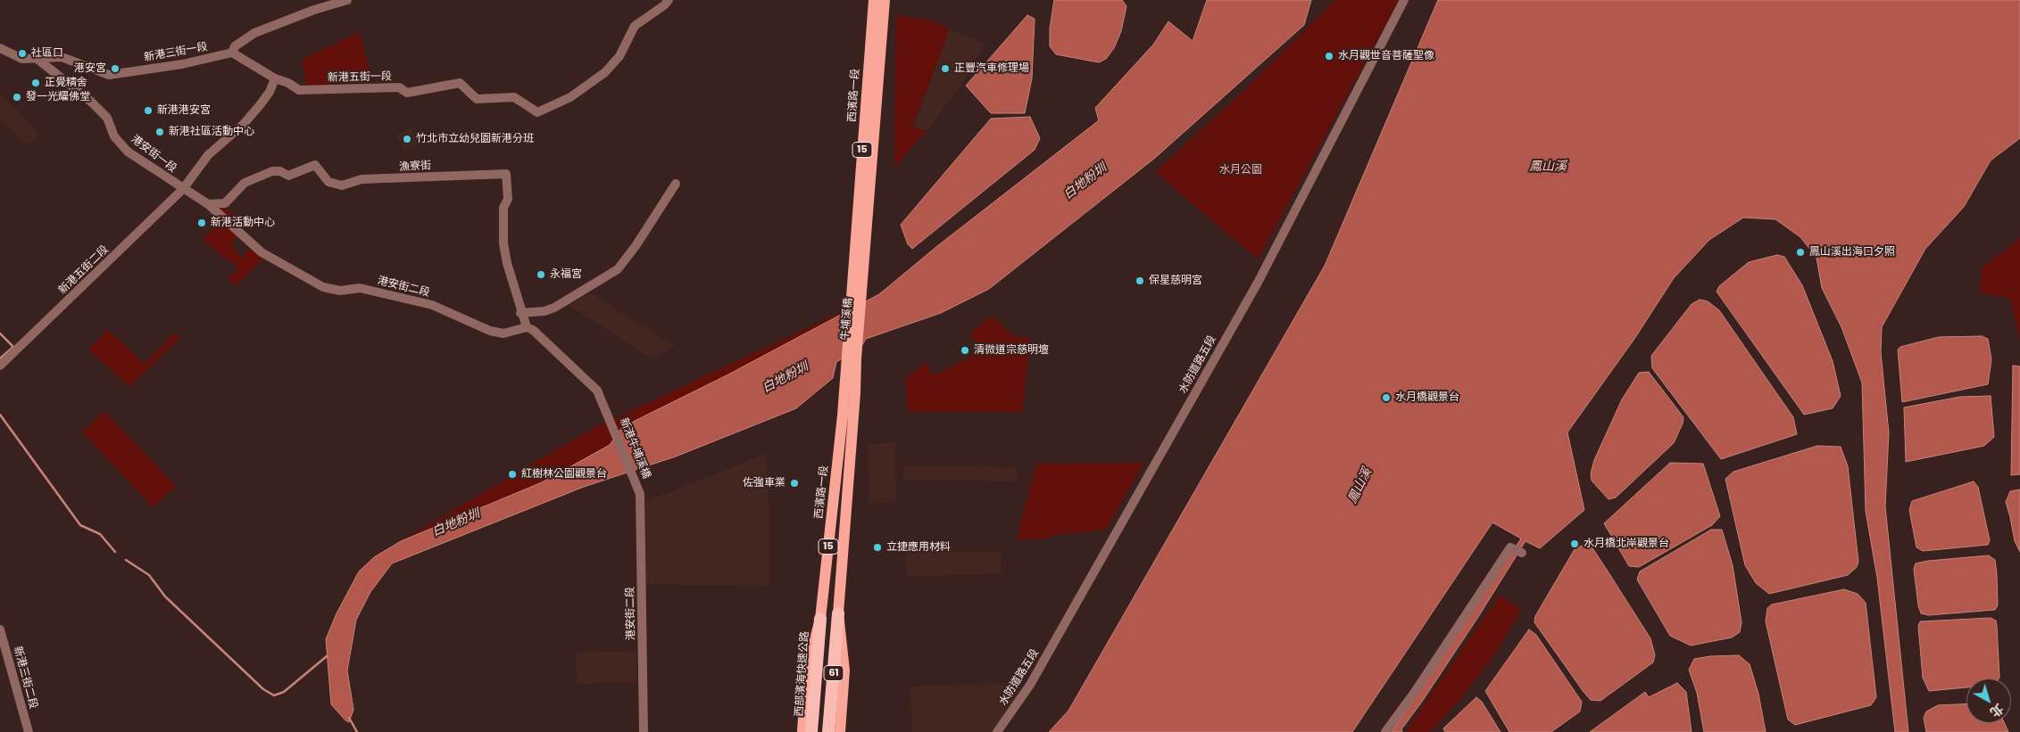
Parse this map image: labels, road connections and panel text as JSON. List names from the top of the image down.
{
  "streets": {
    "highway": ["61", "西部濱海快速公路"],
    "main road": ["西濱路一段", "15", "牛埔溪橋"],
    "street": [
      "新港三街一段",
      "新港五街一段",
      "港安街一段",
      "漁寮街",
      "新港五街二段",
      "港安街二段",
      "水防道路五段",
      "新港牛埔溪橋",
      "新港三街二段"
    ]
  },
  "crossings": [
    ["新港三街一段", "港安街一段"],
    ["西濱路一段", "15"],
    ["西濱路一段", "牛埔溪橋"],
    ["西濱路一段", "西部濱海快速公路"],
    ["15", "牛埔溪橋"],
    ["15", "61"],
    ["港安街一段", "新港五街二段"],
    ["港安街一段", "港安街二段"],
    ["漁寮街", "港安街二段"],
    ["漁寮街", "新港牛埔溪橋"],
    ["新港五街二段", "港安街二段"],
    ["港安街二段", "新港牛埔溪橋"]
  ],
  "water": ["鳳山溪", "白地粉圳"],
  "parks": ["水月公園"],
  "places": [
    "社區口",
    "水月觀世音菩薩聖像",
    "港安宮",
    "正豐汽車修理場",
    "正覺精舍",
    "發一光耀佛堂",
    "新港港安宮",
    "新港社區活動中心",
    "竹北市立幼兒園新港分班",
    "新港活動中心",
    "鳳山溪出海口夕照",
    "永福宮",
    "保星慈明宮",
    "清微道宗慈明壇",
    "水月橋觀景台",
    "紅樹林公園觀景台",
    "佐強車業",
    "水月橋北岸觀景台",
    "立捷應用材料"
  ],
  "north": "bottom right"
}
